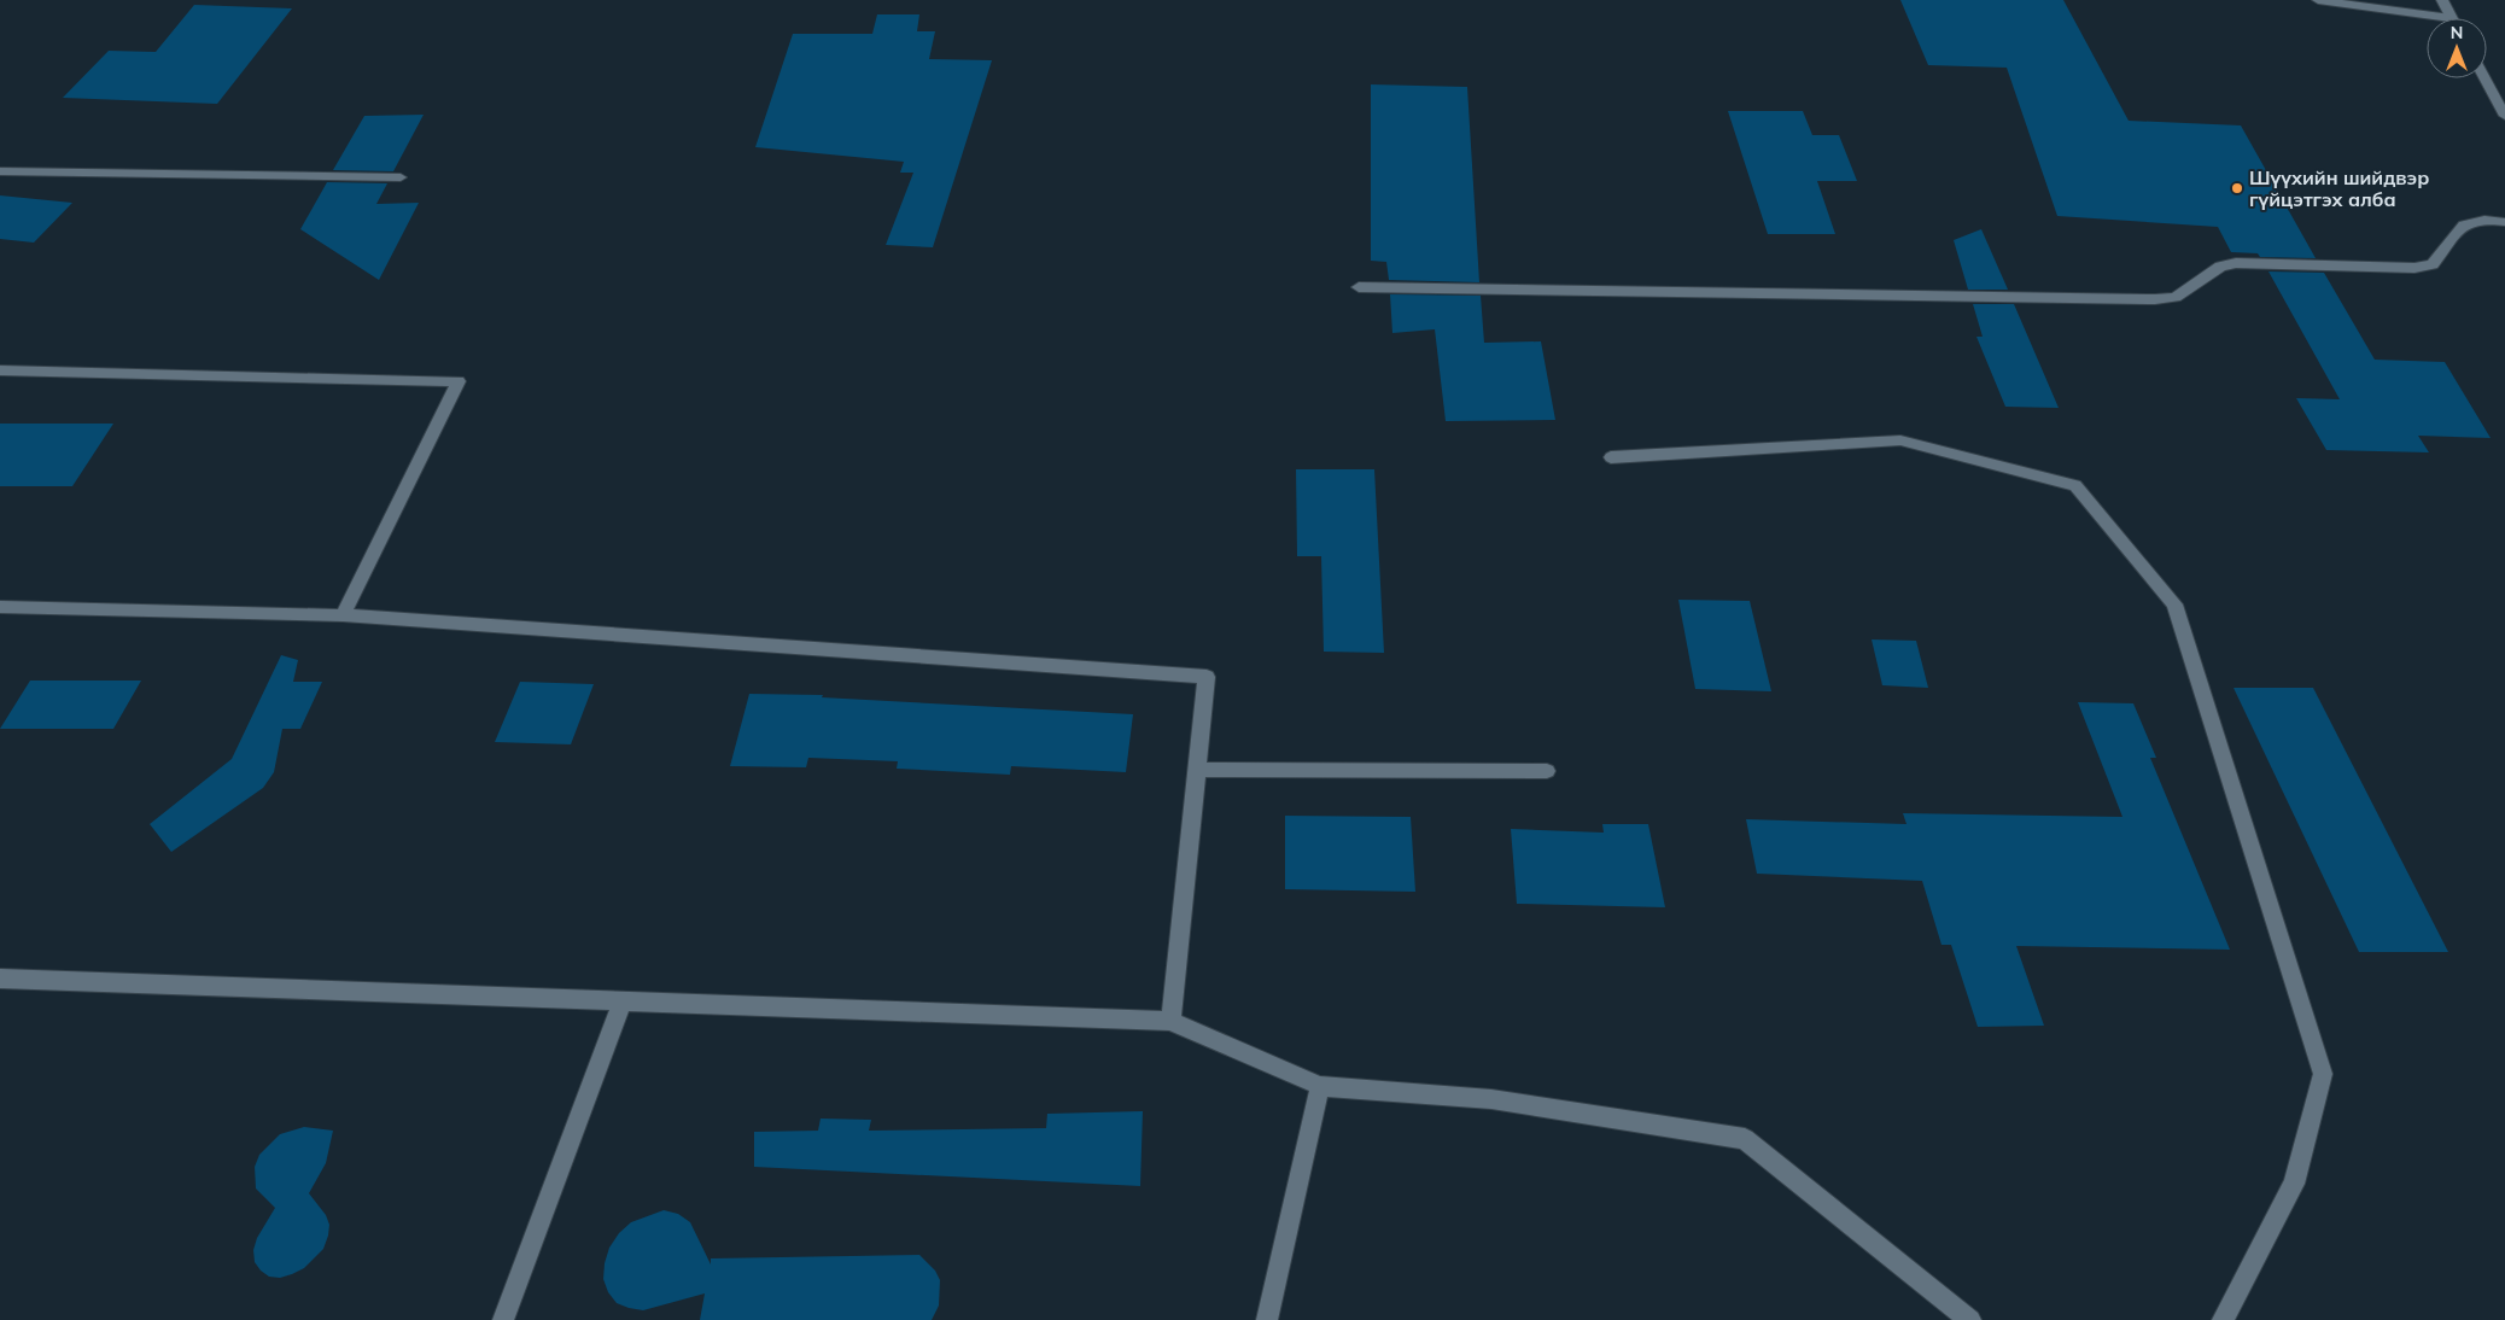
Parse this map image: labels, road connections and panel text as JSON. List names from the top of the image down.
{
  "places": ["Шүүхийн шийдвэр гүйцэтгэх алба"],
  "north": "top"
}
